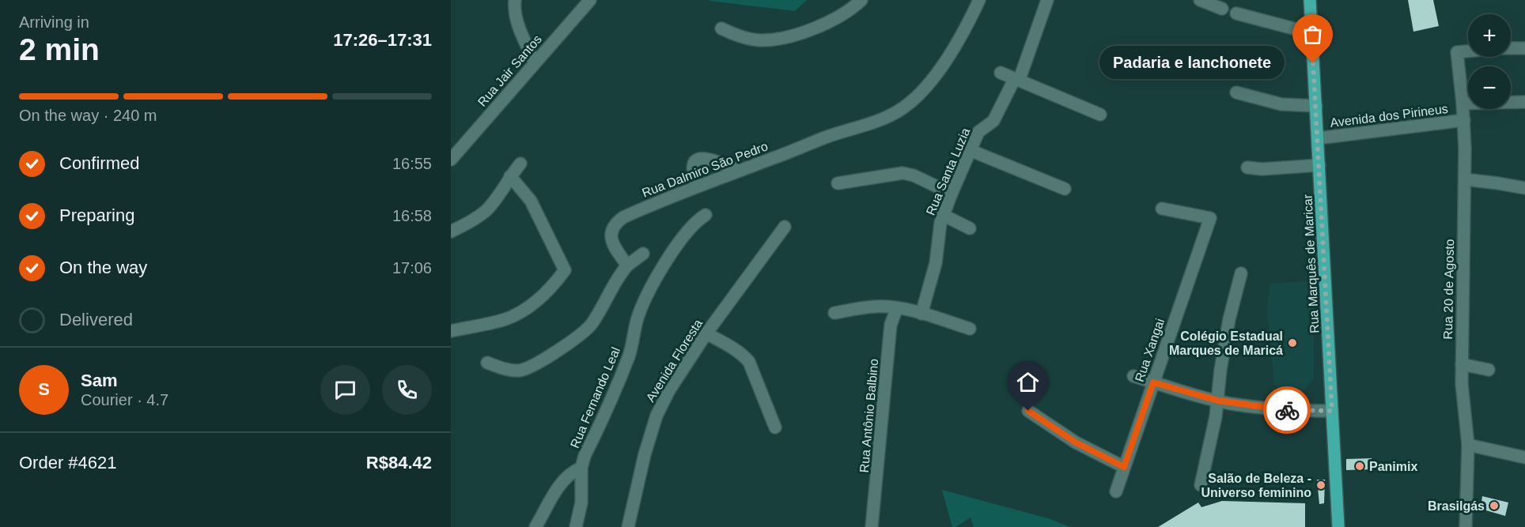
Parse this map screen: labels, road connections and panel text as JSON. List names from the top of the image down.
{
  "streets": {
    "main road": ["Rua Marquês de Maricar"],
    "street": [
      "Rua Jair Santos",
      "Avenida dos Pirineus",
      "Rua Dalmiro São Pedro",
      "Rua Santa Luzia",
      "Rua 20 de Agosto",
      "Rua Xangai",
      "Avenida Floresta",
      "Rua Fernando Leal",
      "Rua Antônio Balbino"
    ]
  },
  "crossings": [
    ["Avenida dos Pirineus", "Rua Marquês de Maricar"],
    ["Avenida dos Pirineus", "Rua 20 de Agosto"]
  ],
  "places": [
    "Padaria e lanchonete",
    "Colégio Estadual Marques de Maricá",
    "Panimix",
    "Salão de Beleza - Universo feminino",
    "Brasilgás"
  ],
  "page": {
    "heading": ["2 min", "Arriving in", "17:26–17:31"],
    "panel": [
      "Sam",
      "Courier · 4.7",
      "Order #4621",
      "R$84.42"
    ],
    "map_buttons": ["+", "−"],
    "bubble": "Padaria e lanchonete",
    "bar": "On the way · 240 m",
    "list": [
      ["Confirmed", "16:55"],
      ["Preparing", "16:58"],
      ["On the way", "17:06"],
      "Delivered"
    ],
    "round": "S"
  }
}
